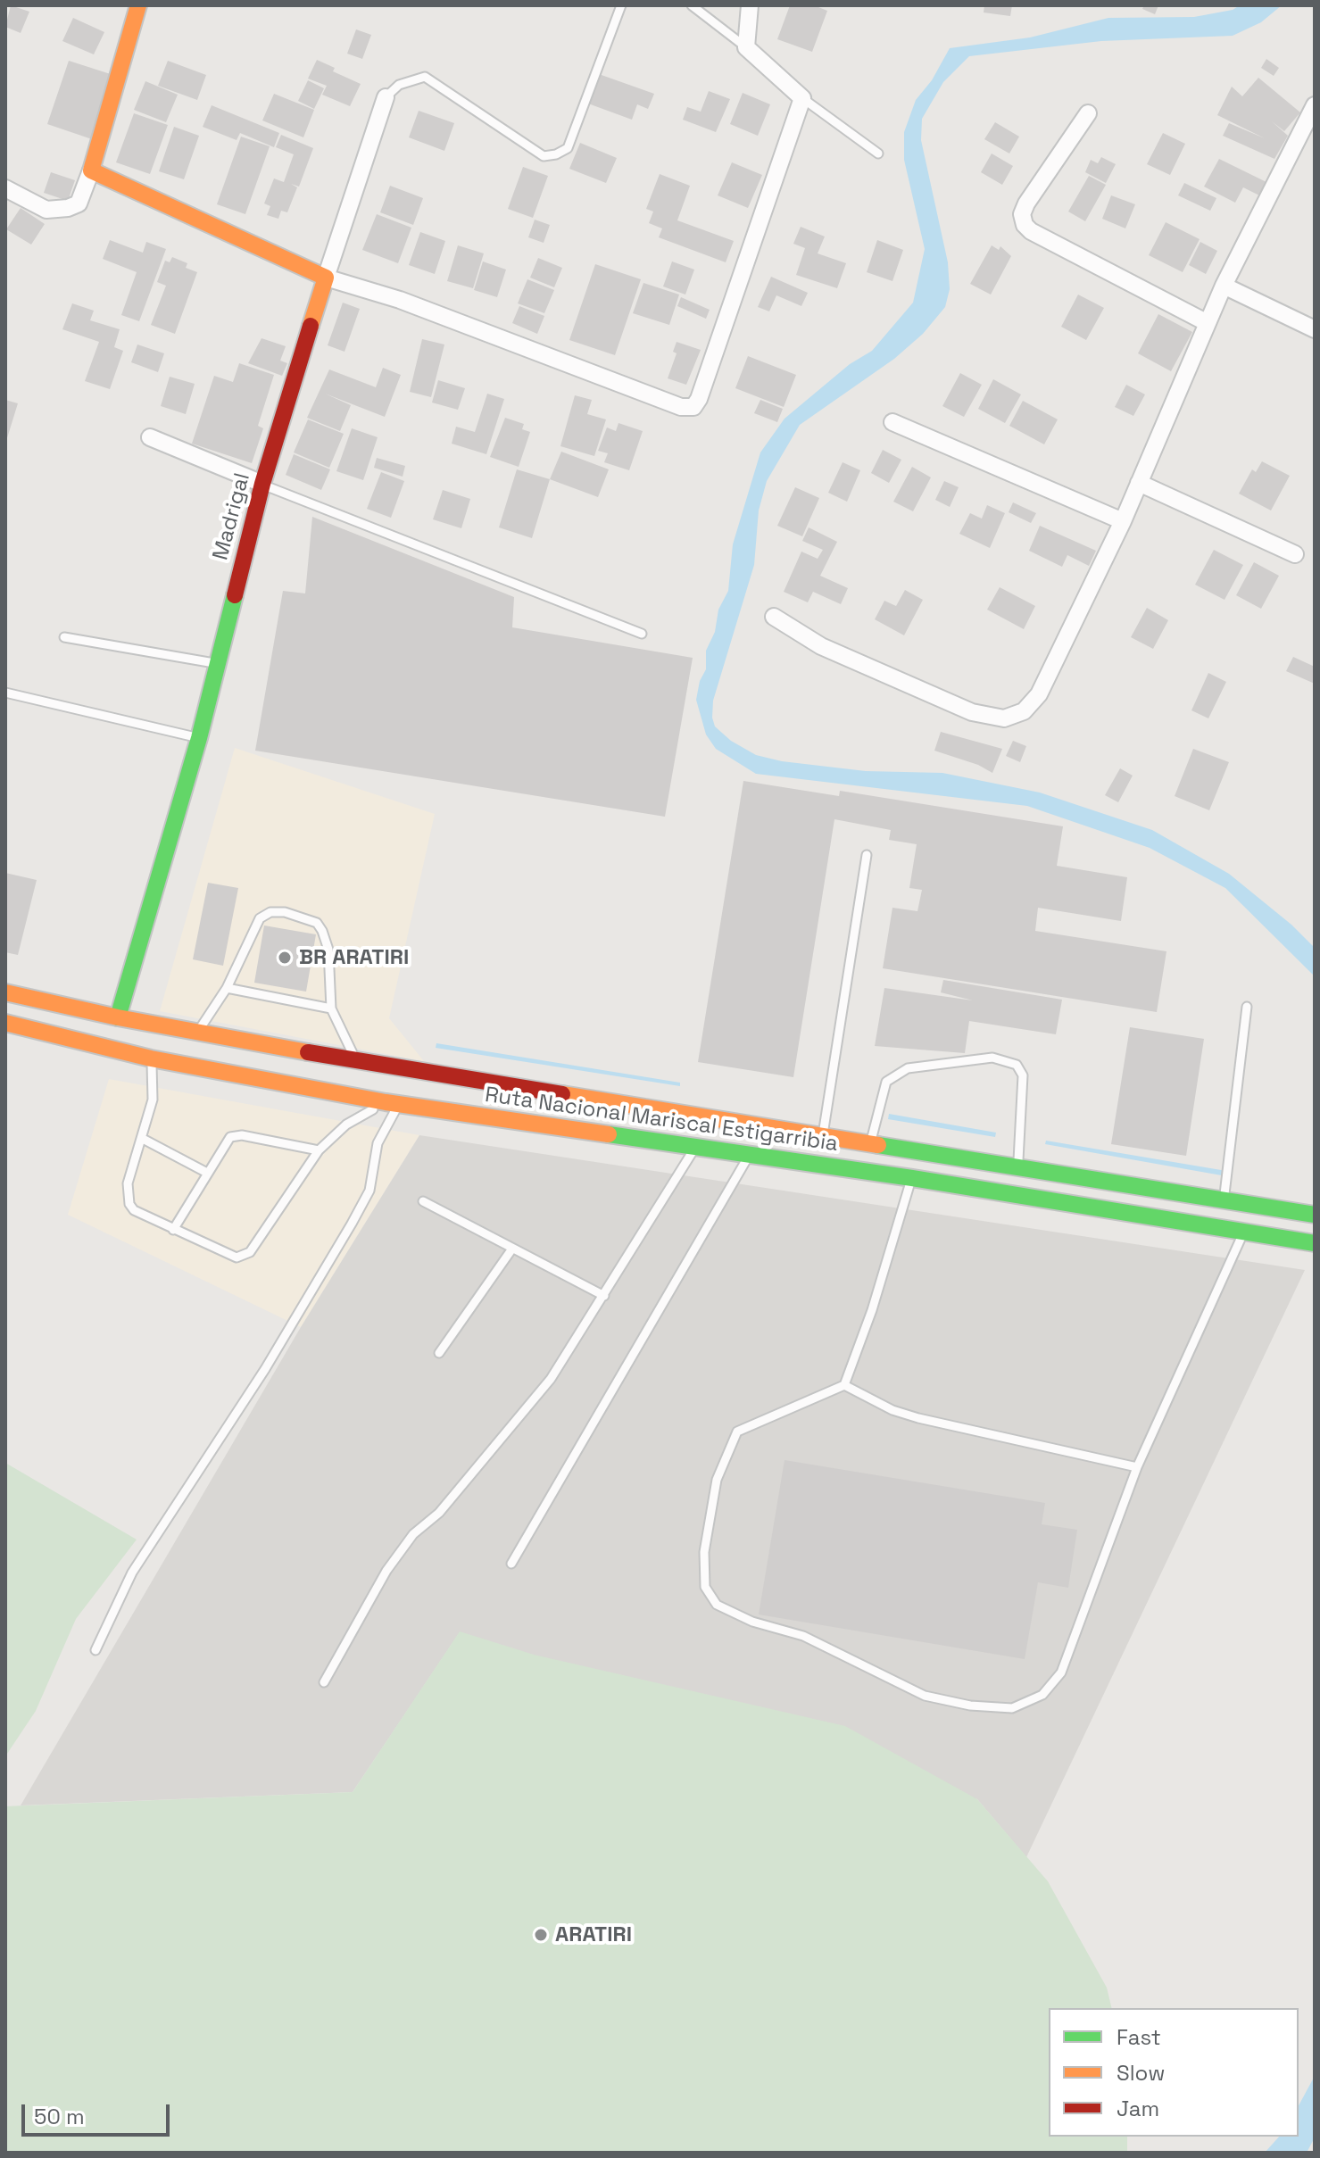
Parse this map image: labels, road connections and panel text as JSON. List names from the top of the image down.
{
  "streets": {
    "main road": ["Madrigal", "Ruta Nacional Mariscal Estigarribia"]
  },
  "crossings": [
    ["Madrigal", "Ruta Nacional Mariscal Estigarribia"]
  ],
  "places": ["BR ARATIRI", "ARATIRI"],
  "legend": ["Fast", "Slow", "Jam"],
  "scale_bar": "50 m"
}
